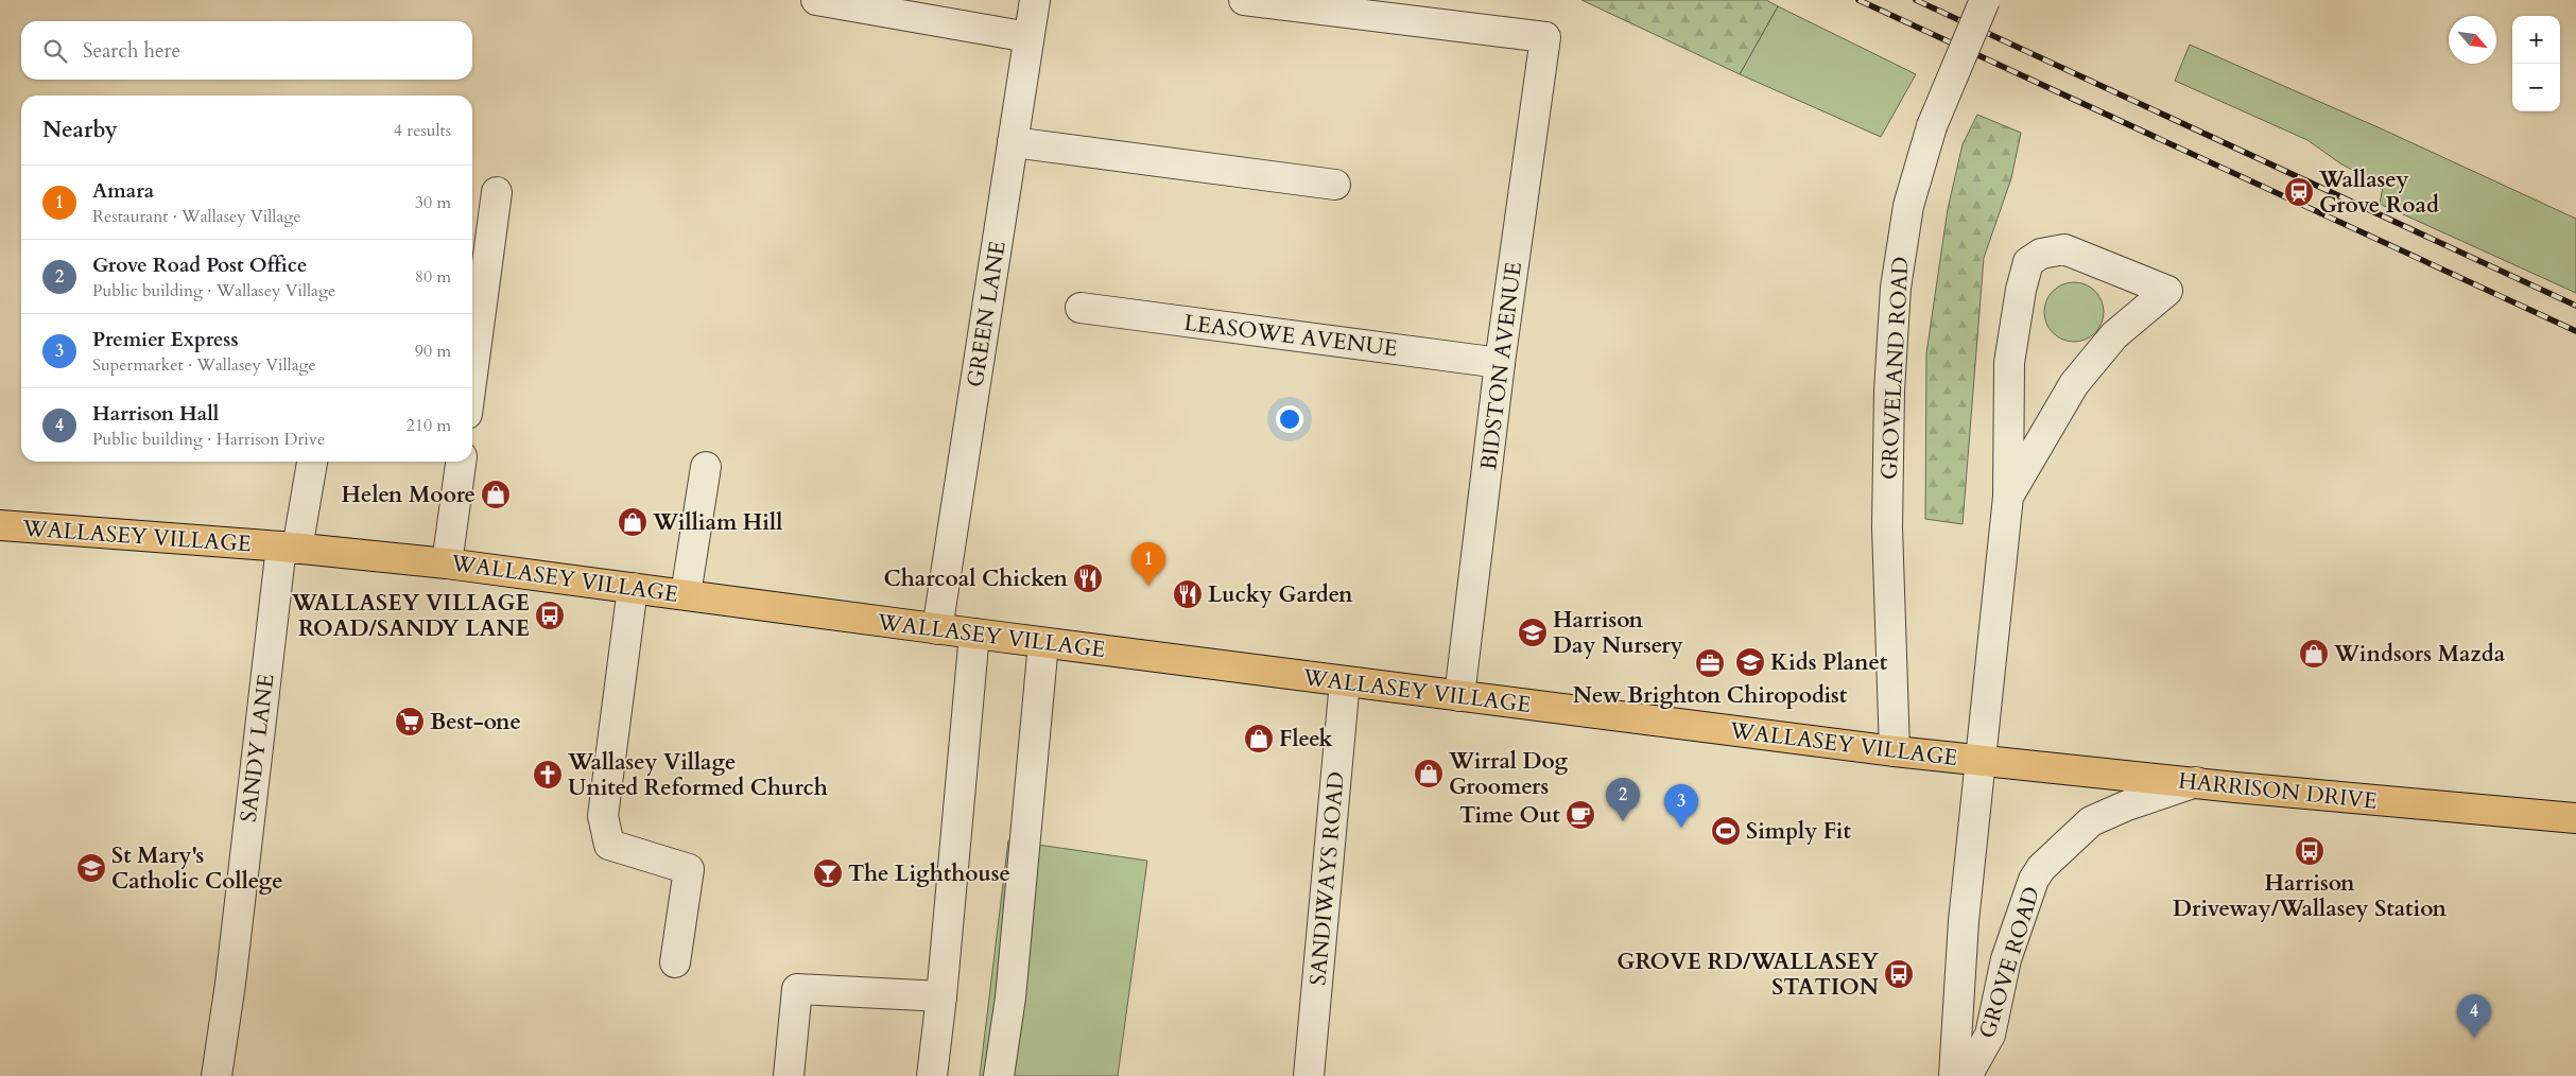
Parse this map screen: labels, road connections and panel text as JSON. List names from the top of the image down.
{
  "streets": {
    "main road": ["WALLASEY VILLAGE", "HARRISON DRIVE"],
    "street": [
      "GREEN LANE",
      "LEASOWE AVENUE",
      "BIDSTON AVENUE",
      "GROVELAND ROAD",
      "SANDY LANE",
      "SANDIWAYS ROAD",
      "GROVE ROAD"
    ]
  },
  "crossings": [
    ["GREEN LANE", "WALLASEY VILLAGE"],
    ["LEASOWE AVENUE", "BIDSTON AVENUE"],
    ["BIDSTON AVENUE", "WALLASEY VILLAGE"],
    ["GROVELAND ROAD", "WALLASEY VILLAGE"],
    ["WALLASEY VILLAGE", "SANDY LANE"],
    ["WALLASEY VILLAGE", "HARRISON DRIVE"],
    ["WALLASEY VILLAGE", "SANDIWAYS ROAD"],
    ["WALLASEY VILLAGE", "GROVE ROAD"],
    ["HARRISON DRIVE", "GROVE ROAD"]
  ],
  "places": {
    "station": ["Wallasey Grove Road"],
    "shop": [
      "Helen Moore",
      "William Hill",
      "Windsors Mazda",
      "Fleek",
      "Wirral Dog Groomers"
    ],
    "restaurant": ["Charcoal Chicken", "Lucky Garden"],
    "bus stop": ["WALLASEY VILLAGE ROAD/SANDY LANE", "Harrison Driveway/Wallasey Station", "GROVE RD/WALLASEY STATION"],
    "school or university": ["Harrison Day Nursery", "Kids Planet", "St Mary's Catholic College"],
    "office": ["New Brighton Chiropodist"],
    "supermarket": ["Best-one"],
    "church": ["Wallasey Village United Reformed Church"],
    "cafe": ["Time Out"],
    "sports": ["Simply Fit"],
    "bar": ["The Lighthouse"]
  },
  "north": "bottom right",
  "page": {
    "map_buttons": ["+", "−"],
    "search": "Search here",
    "heading": ["Nearby", "4 results"],
    "list": [
      {
        "mark": "1",
        "name": "Amara",
        "note": "Restaurant · Wallasey Village",
        "value": "30 m"
      },
      {
        "mark": "2",
        "name": "Grove Road Post Office",
        "note": "Public building · Wallasey Village",
        "value": "80 m"
      },
      {
        "mark": "3",
        "name": "Premier Express",
        "note": "Supermarket · Wallasey Village",
        "value": "90 m"
      },
      {
        "mark": "4",
        "name": "Harrison Hall",
        "note": "Public building · Harrison Drive",
        "value": "210 m"
      }
    ],
    "pins": [
      "1",
      "2",
      "3",
      "4"
    ]
  }
}
